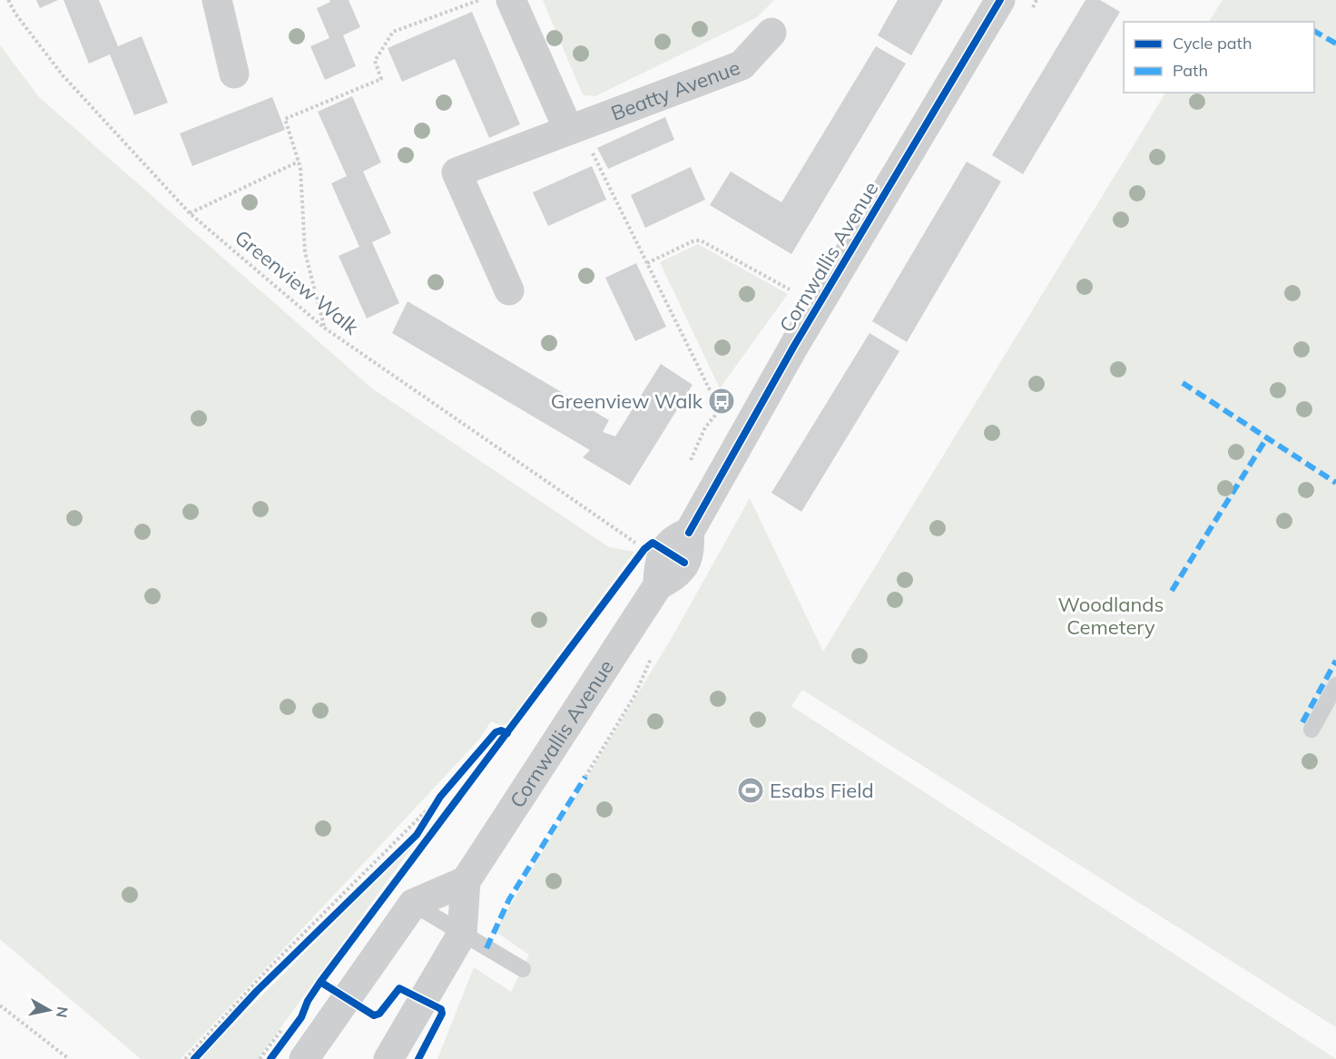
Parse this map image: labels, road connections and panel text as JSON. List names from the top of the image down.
{
  "streets": {
    "street": ["Beatty Avenue", "Cornwallis Avenue"],
    "path": ["Greenview Walk"]
  },
  "parks": ["Woodlands Cemetery"],
  "places": {
    "bus stop": ["Greenview Walk"],
    "sports": ["Esabs Field"]
  },
  "legend": ["Cycle path", "Path"],
  "north": "right"
}
